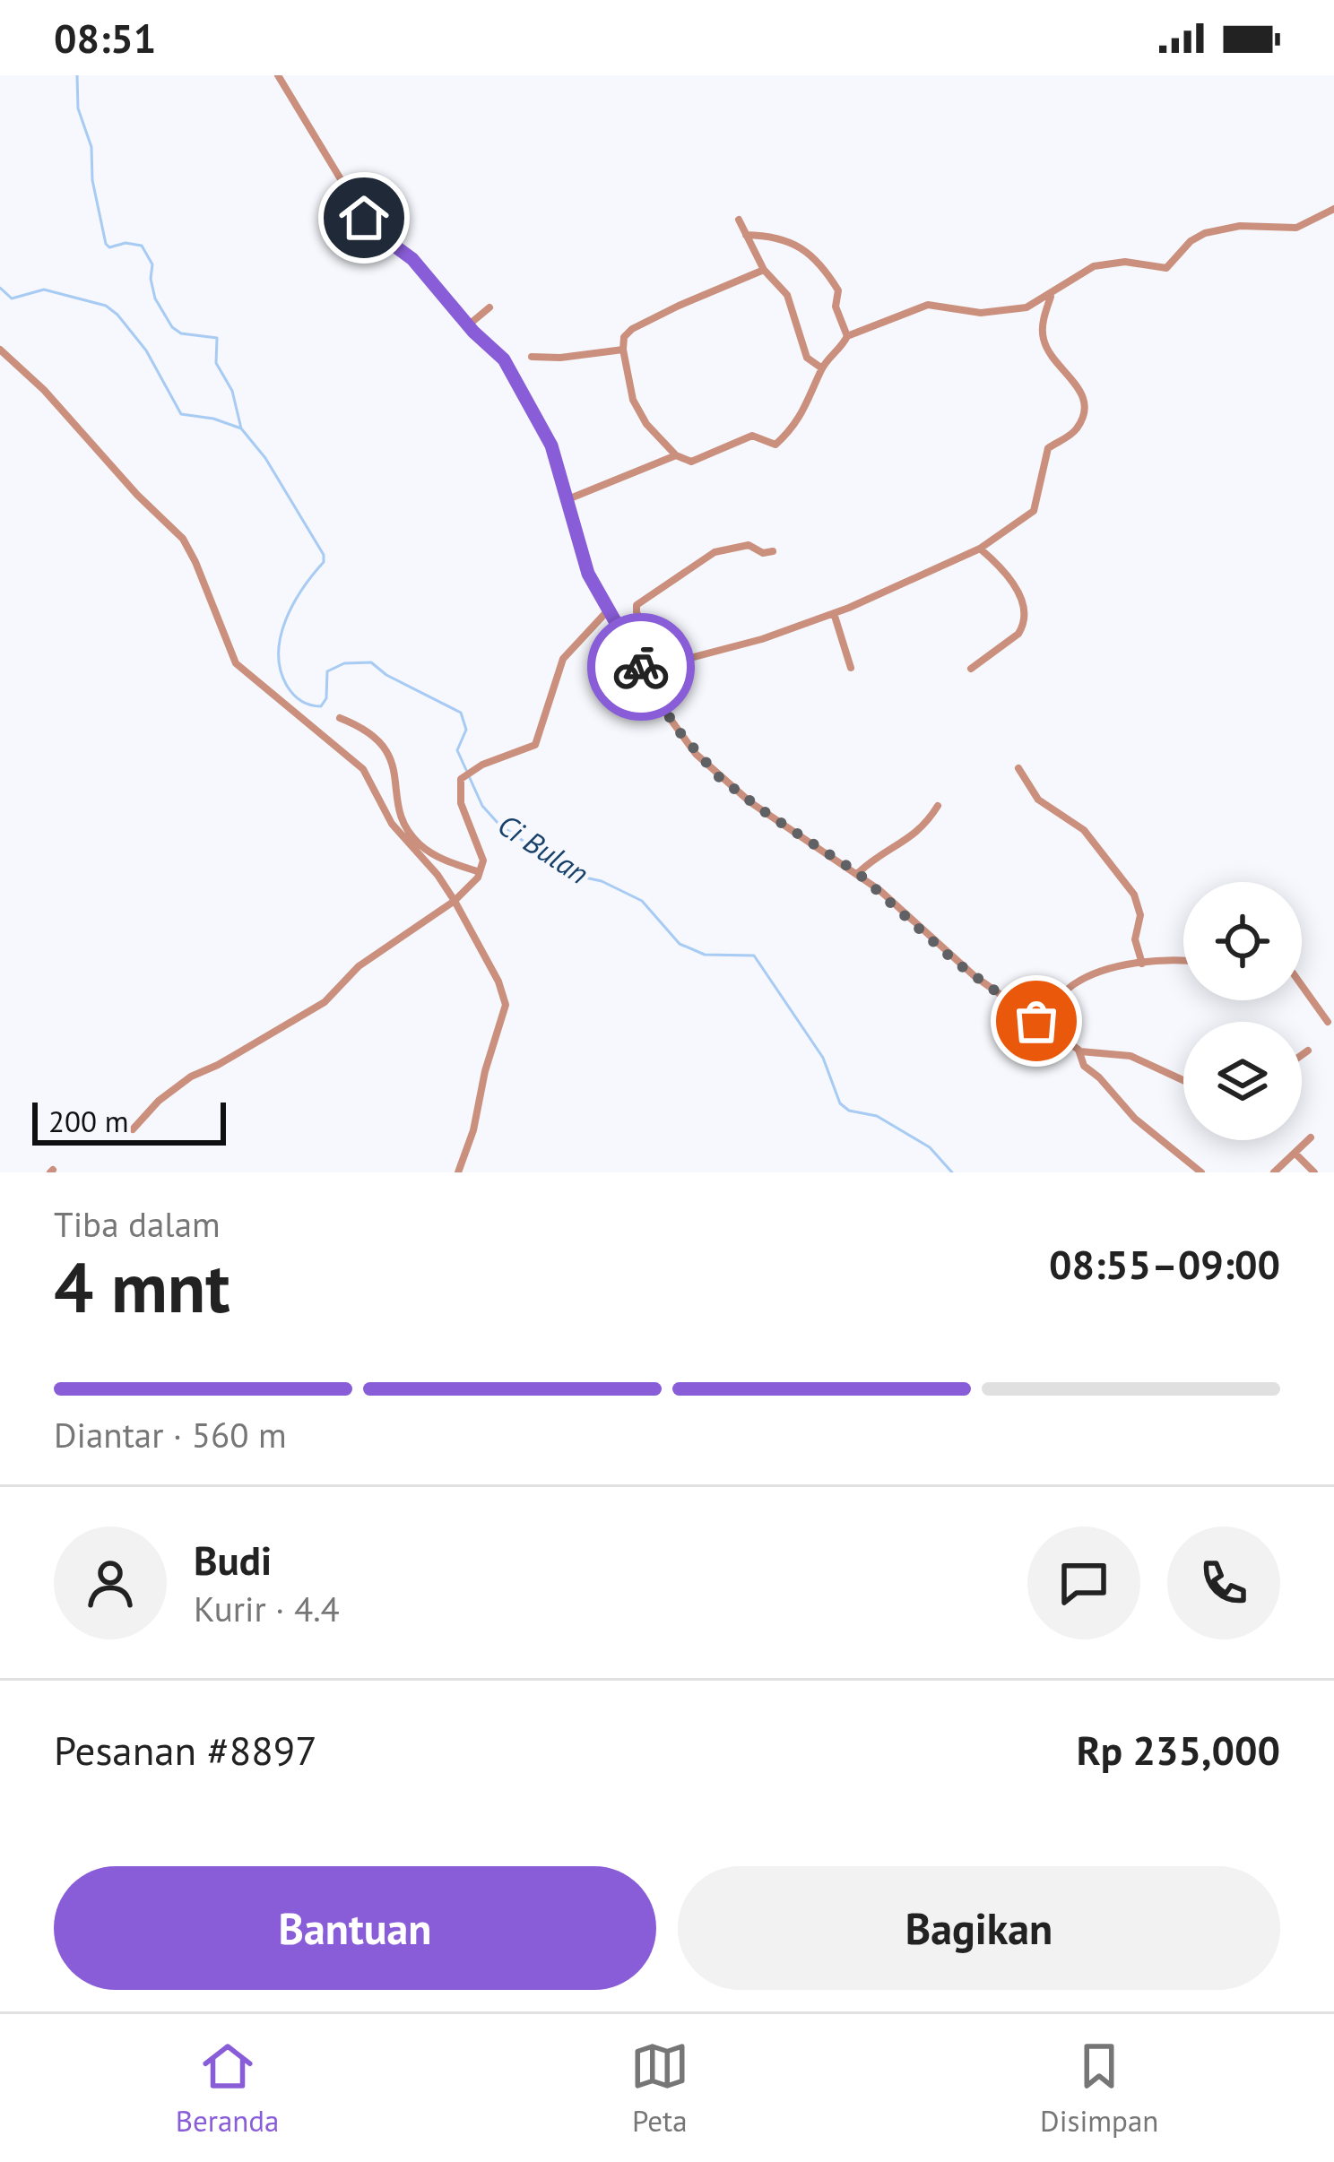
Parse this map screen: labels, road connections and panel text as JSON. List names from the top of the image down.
{
  "water": ["Ci Bulan"],
  "scale_bar": "200 m",
  "page": {
    "status": "08:51",
    "scale": "200 m",
    "heading": ["4 mnt", "Tiba dalam", "08:55–09:00"],
    "panel": [
      "Budi",
      "Kurir · 4.4",
      "Pesanan #8897",
      "Rp 235,000"
    ],
    "bar": "Diantar · 560 m",
    "buttons": ["Bantuan", "Bagikan"],
    "tabs": ["Beranda", "Peta", "Disimpan"]
  }
}
